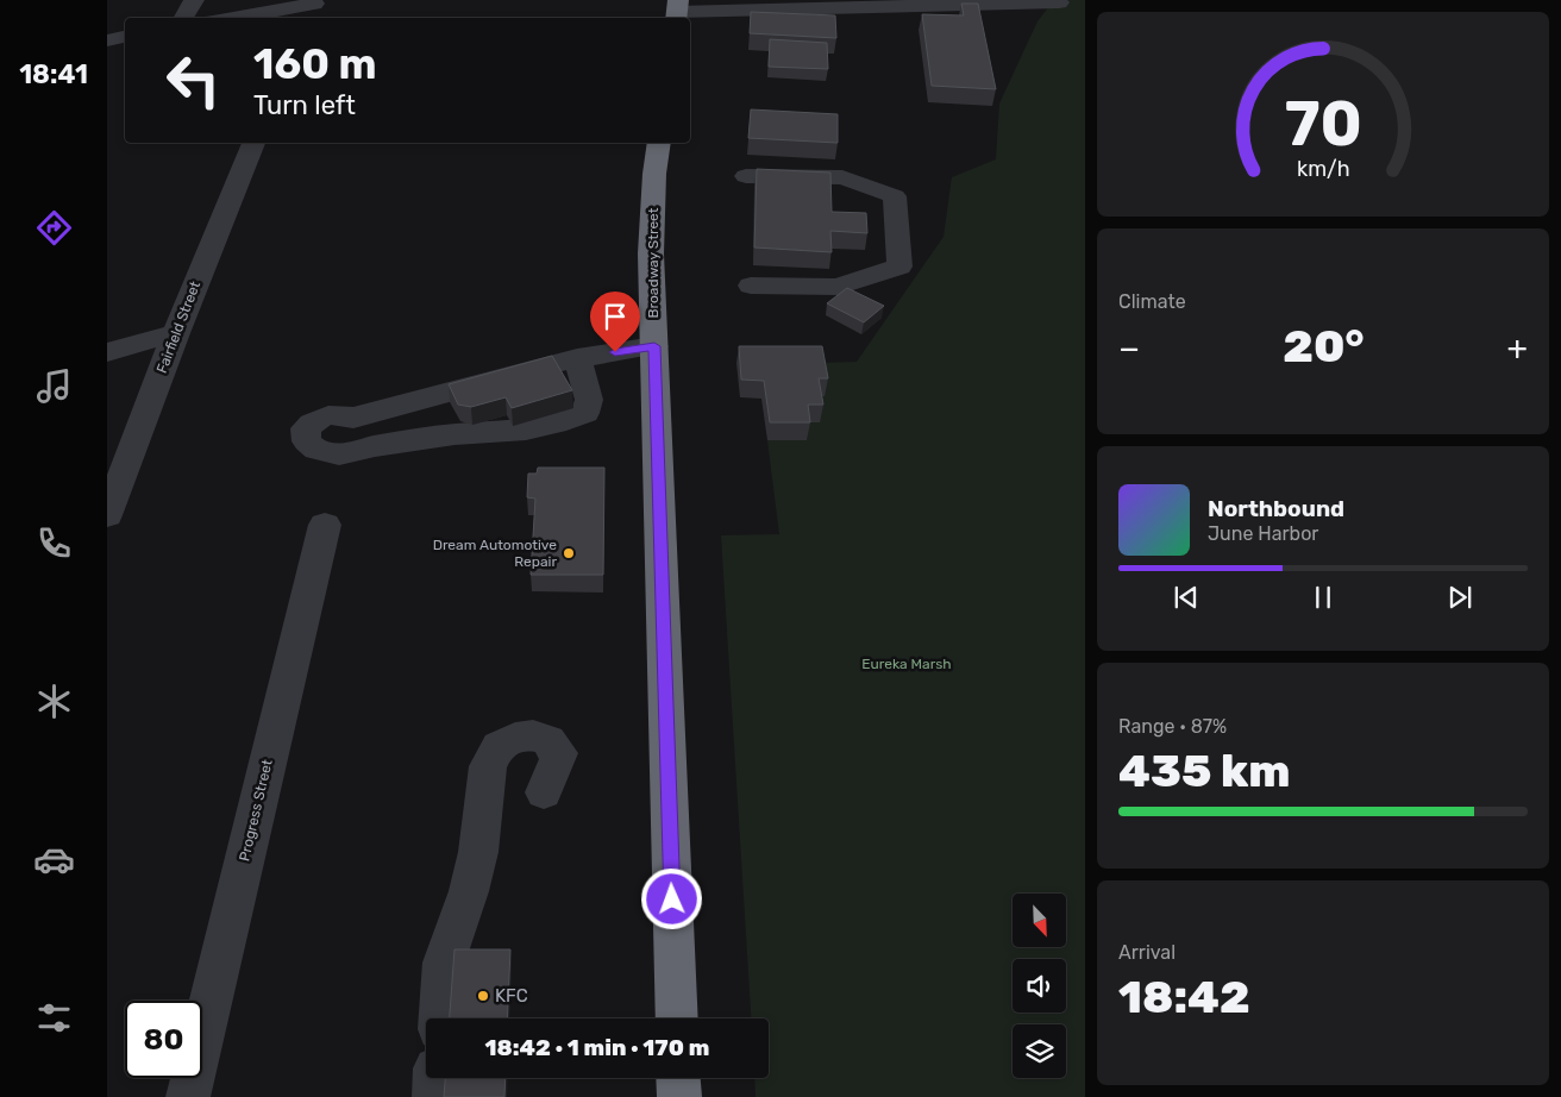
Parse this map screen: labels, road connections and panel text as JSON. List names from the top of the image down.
{
  "streets": {
    "highway": ["Broadway Street"],
    "street": ["Fairfield Street", "Progress Street"]
  },
  "parks": ["Eureka Marsh"],
  "places": ["Dream Automotive Repair", "KFC"],
  "north": "bottom right",
  "page": {
    "tabs": "18:41",
    "turn": ["160 m", "Turn left"],
    "tile": [
      "Climate",
      ["Range · 87%", "435 km"],
      ["Arrival", "18:42"]
    ],
    "heat": ["−", "20°", "+"],
    "song": ["Northbound", "June Harbor"],
    "limit": "80",
    "trip": "18:42 · 1 min · 170 m",
    "gauge": ["70", "km/h"]
  }
}
